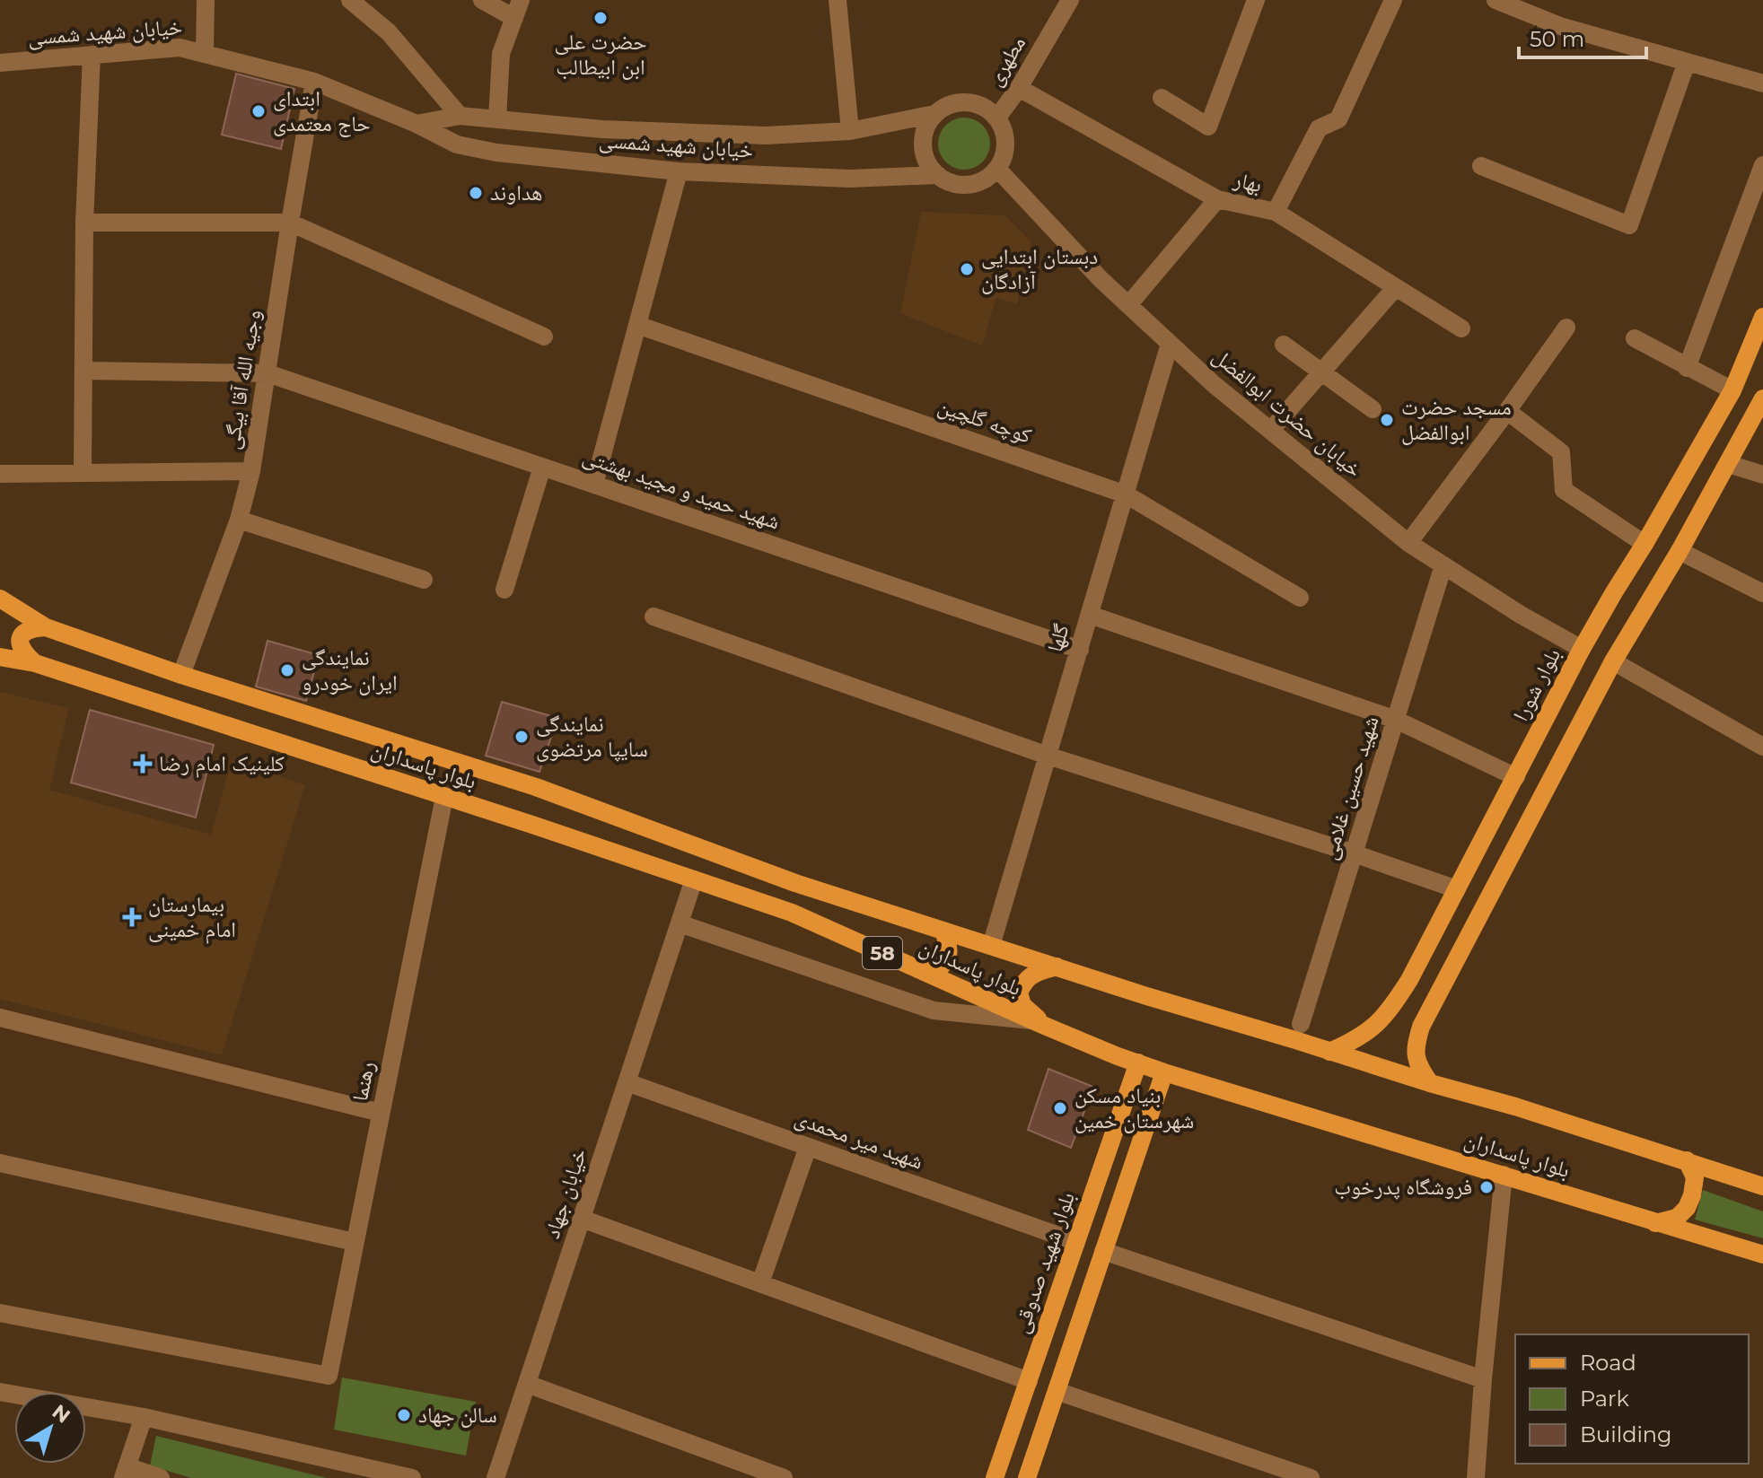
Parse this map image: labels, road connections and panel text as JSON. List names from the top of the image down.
{
  "streets": {
    "main road": [
      "بلوار شورا",
      "بلوار پاسداران",
      "58",
      "بلوار شهید صدوقی"
    ],
    "street": [
      "خیابان شهید شمسی",
      "مطهری",
      "بهار",
      "وجیه الله آقا بیگی",
      "خیابان حضرت ابوالفضل",
      "کوچه گلچین",
      "شهید حمید و مجید بهشتی",
      "گلها",
      "شهید حسین غلامی",
      "رهنما",
      "شهید میر محمدی",
      "خیابان جهاد"
    ]
  },
  "crossings": [
    ["خیابان شهید شمسی", "مطهری"],
    ["خیابان شهید شمسی", "وجیه الله آقا بیگی"],
    ["خیابان شهید شمسی", "خیابان حضرت ابوالفضل"],
    ["مطهری", "بهار"],
    ["مطهری", "خیابان حضرت ابوالفضل"],
    ["وجیه الله آقا بیگی", "شهید حمید و مجید بهشتی"],
    ["وجیه الله آقا بیگی", "بلوار پاسداران"],
    ["خیابان حضرت ابوالفضل", "گلها"],
    ["خیابان حضرت ابوالفضل", "بلوار شورا"],
    ["خیابان حضرت ابوالفضل", "شهید حسین غلامی"],
    ["کوچه گلچین", "گلها"],
    ["شهید حمید و مجید بهشتی", "گلها"],
    ["گلها", "بلوار پاسداران"],
    ["بلوار شورا", "بلوار پاسداران"],
    ["بلوار پاسداران", "رهنما"],
    ["بلوار پاسداران", "خیابان جهاد"],
    ["بلوار پاسداران", "بلوار شهید صدوقی"],
    ["شهید میر محمدی", "خیابان جهاد"],
    ["شهید میر محمدی", "بلوار شهید صدوقی"]
  ],
  "places": {
    "other": [
      "حضرت علی ابن ابیطالب",
      "ابتدای حاج معتمدی",
      "هداوند",
      "دبستان ابتدایی آزادگان",
      "مسجد حضرت ابوالفضل",
      "نمایندگی ایران خودرو",
      "نمایندگی سایپا مرتضوی",
      "بنیاد مسکن شهرستان خمین",
      "فروشگاه پدرخوب",
      "سالن جهاد"
    ],
    "health": ["کلینیک امام رضا", "بیمارستان امام خمینی"]
  },
  "legend": ["Road", "Park", "Building"],
  "scale_bar": "50 m",
  "north": "top right"
}
